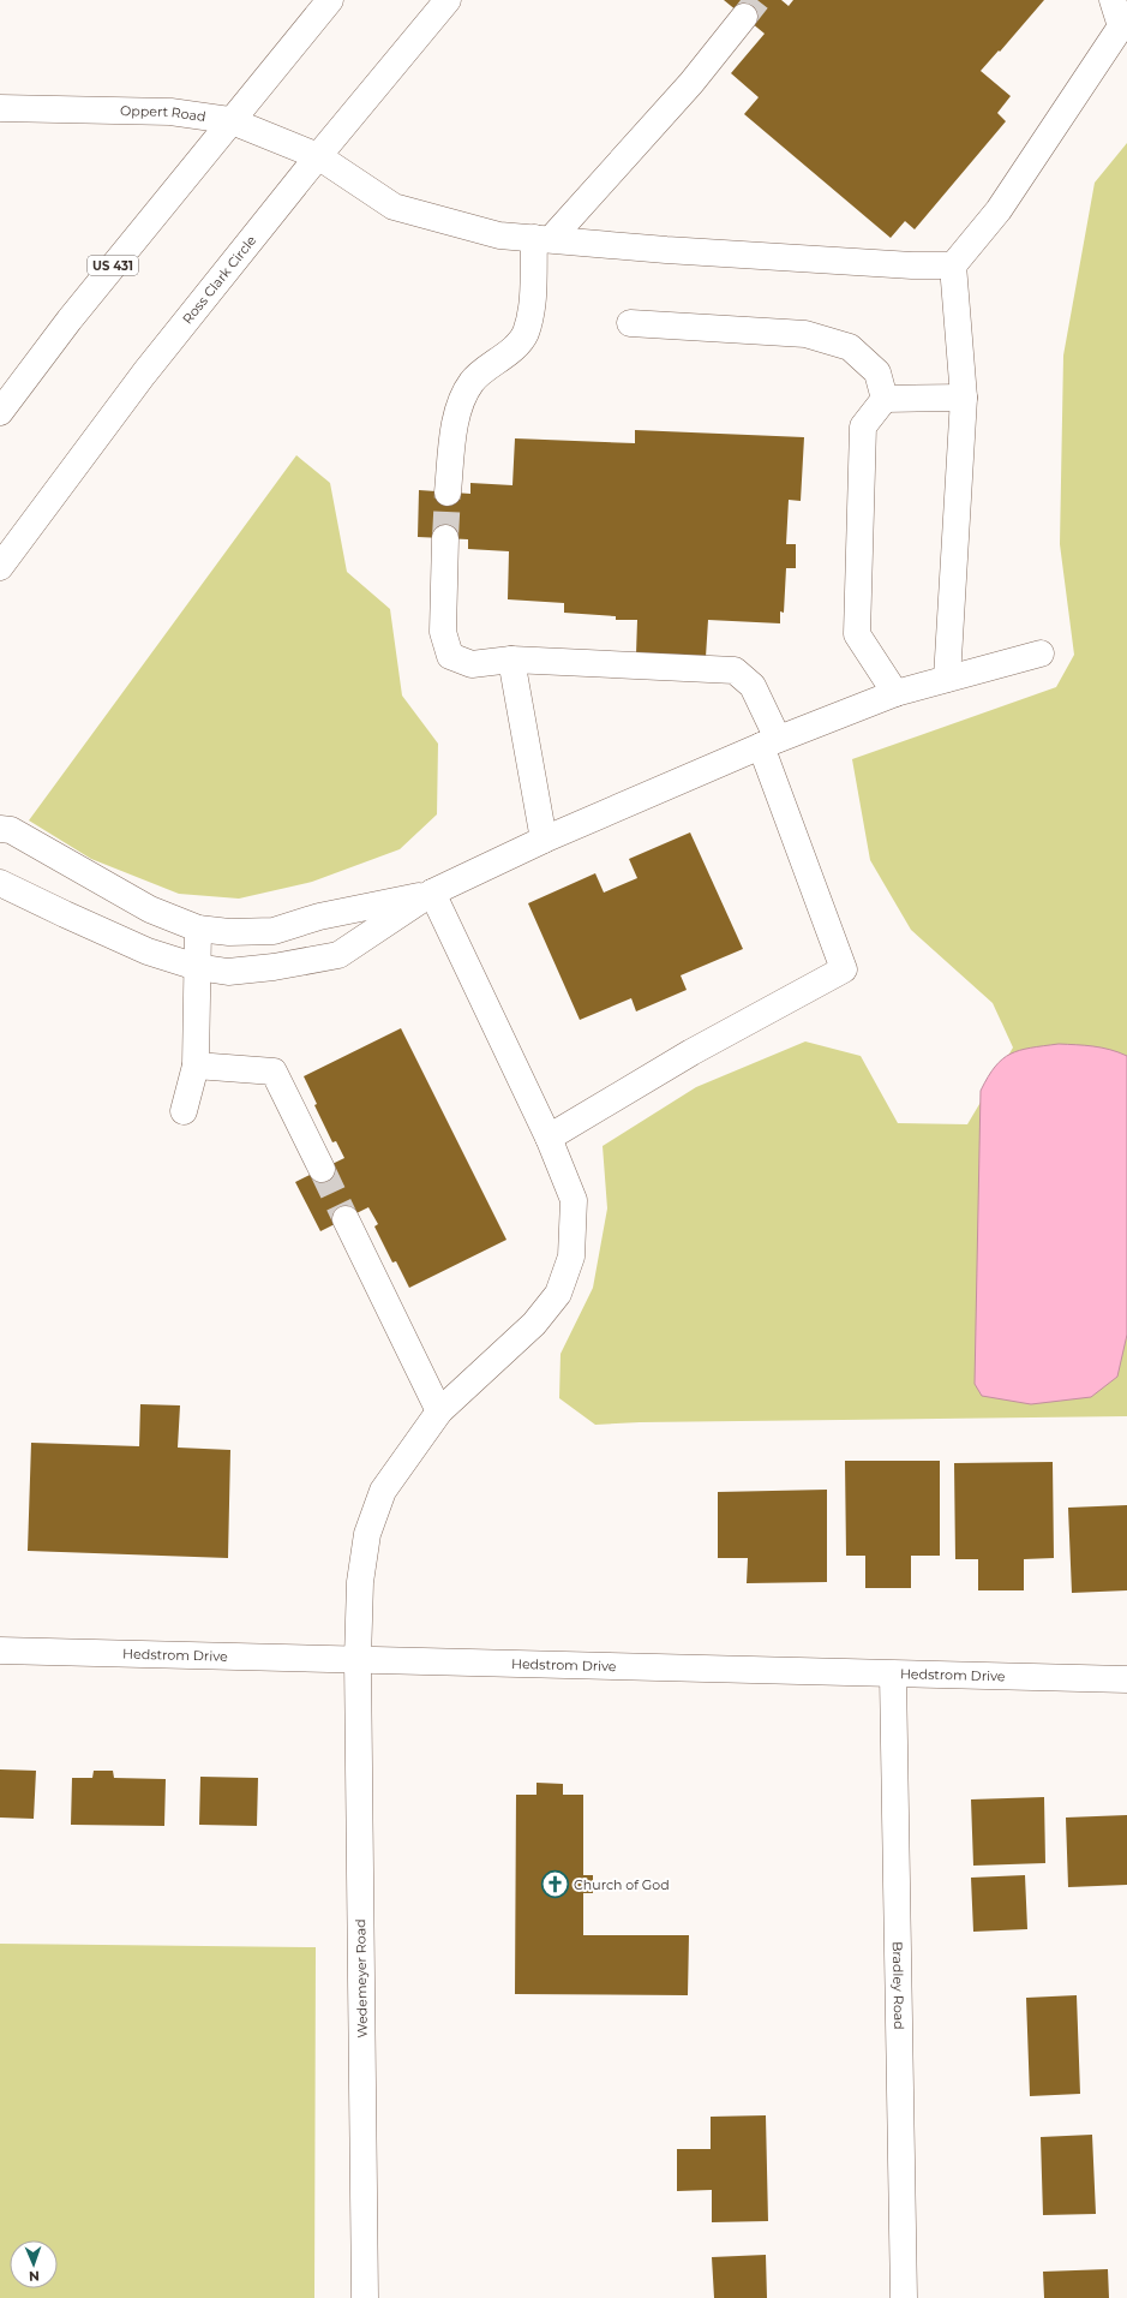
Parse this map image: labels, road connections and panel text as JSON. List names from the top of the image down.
{
  "streets": {
    "main road": [
      "Oppert Road",
      "US 431",
      "Ross Clark Circle",
      "Hedstrom Drive",
      "Wedemeyer Road",
      "Bradley Road"
    ]
  },
  "crossings": [
    ["Oppert Road", "US 431"],
    ["Oppert Road", "Ross Clark Circle"],
    ["Hedstrom Drive", "Wedemeyer Road"],
    ["Hedstrom Drive", "Bradley Road"]
  ],
  "places": {
    "church": ["Church of God"]
  },
  "north": "bottom"
}
